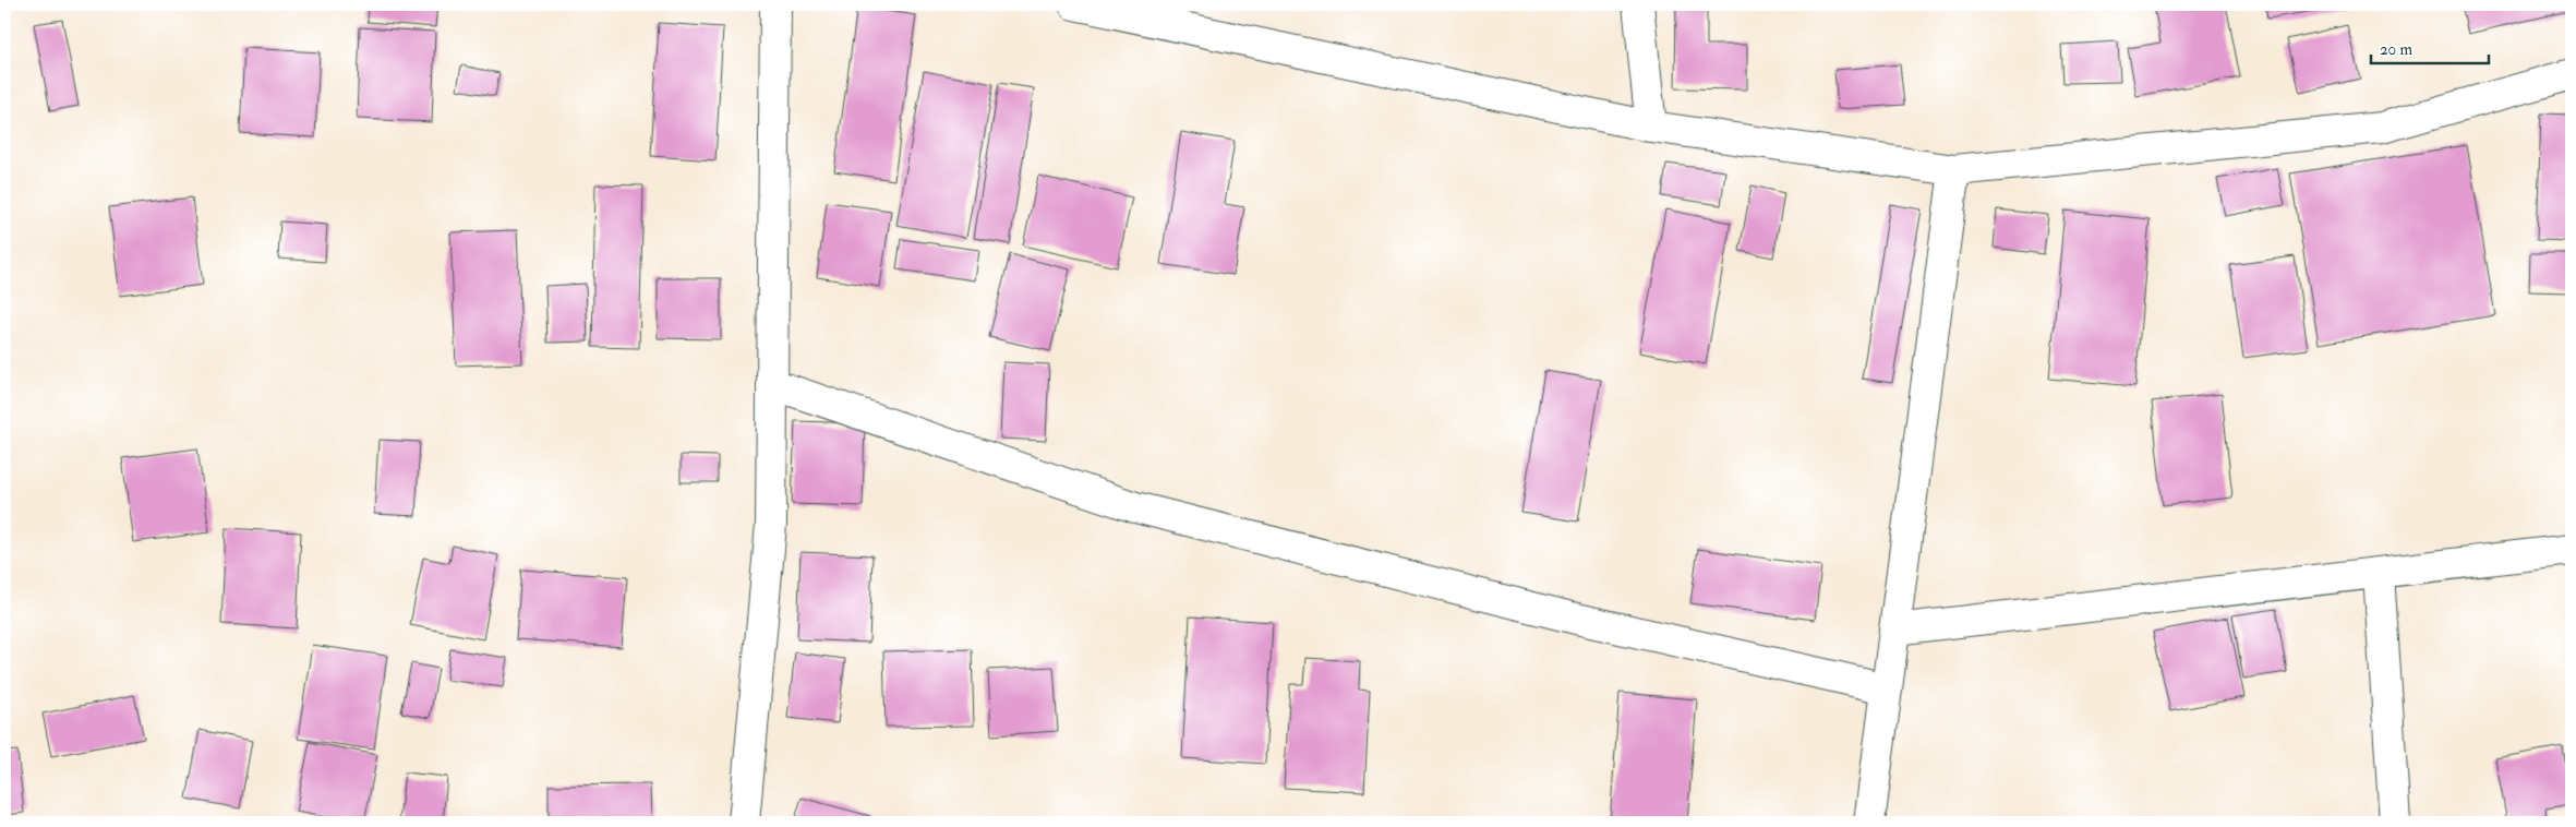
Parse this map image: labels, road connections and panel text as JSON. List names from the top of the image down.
{
  "scale_bar": "20 m"
}
